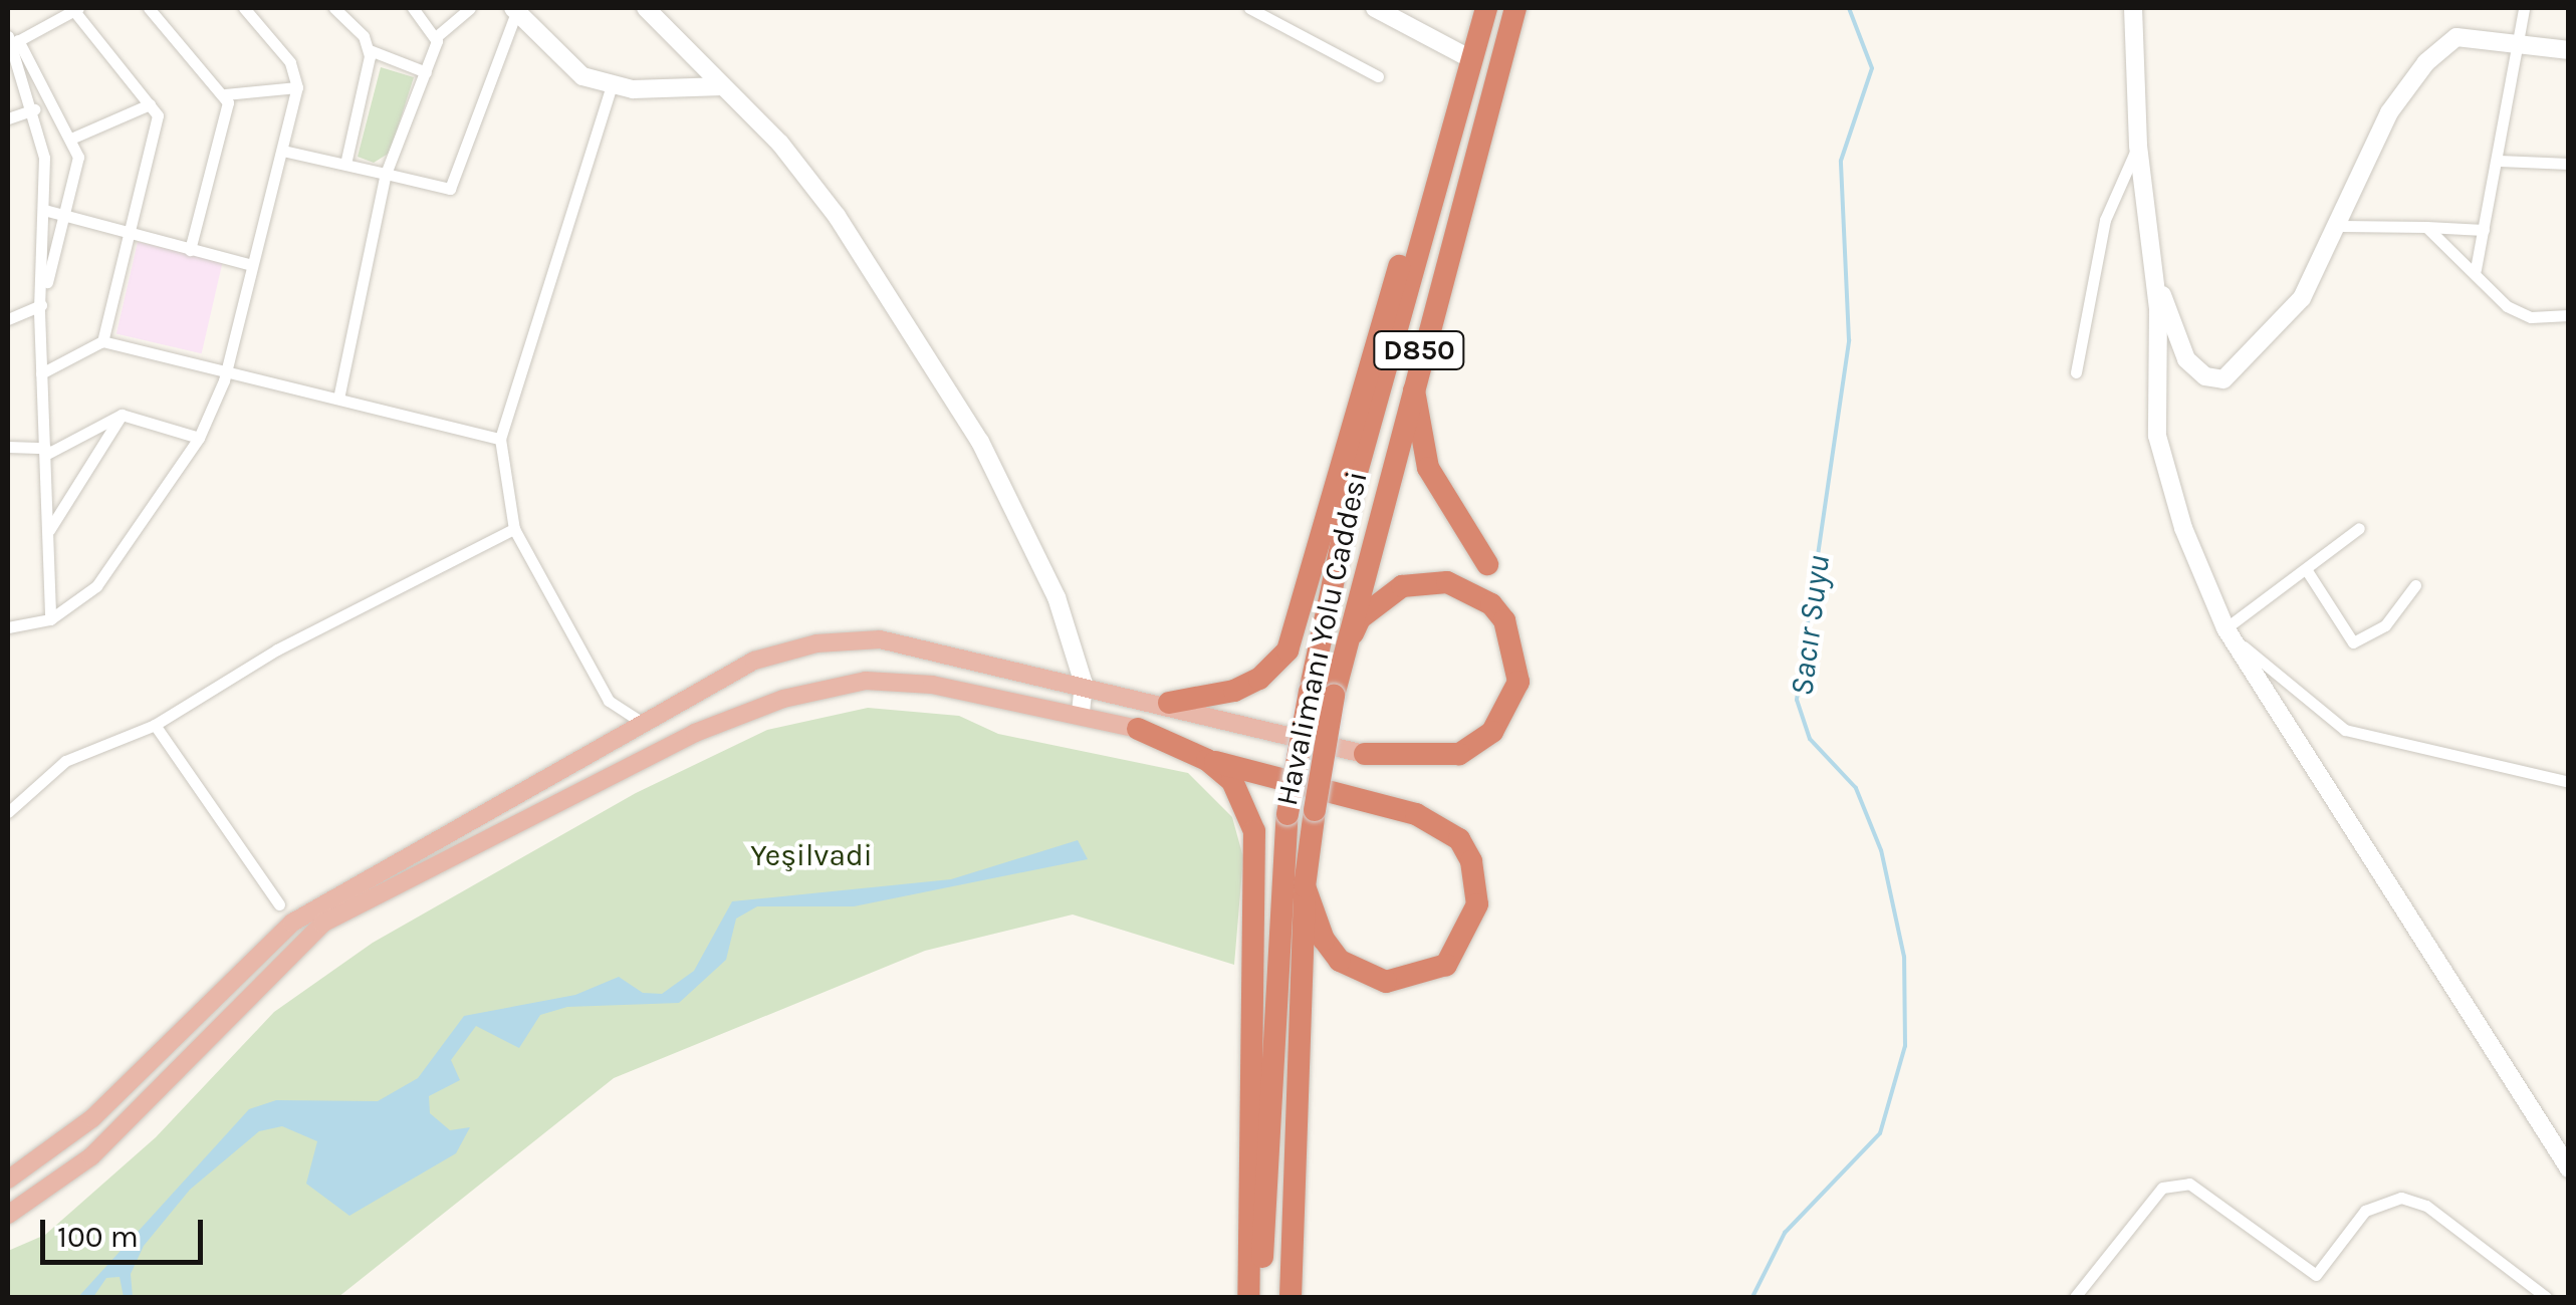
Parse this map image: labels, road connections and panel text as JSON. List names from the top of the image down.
{
  "streets": {
    "highway": ["D850", "Havalimanı Yolu Caddesi"]
  },
  "water": ["Sacır Suyu"],
  "parks": ["Yeşilvadi"],
  "scale_bar": "100 m"
}
